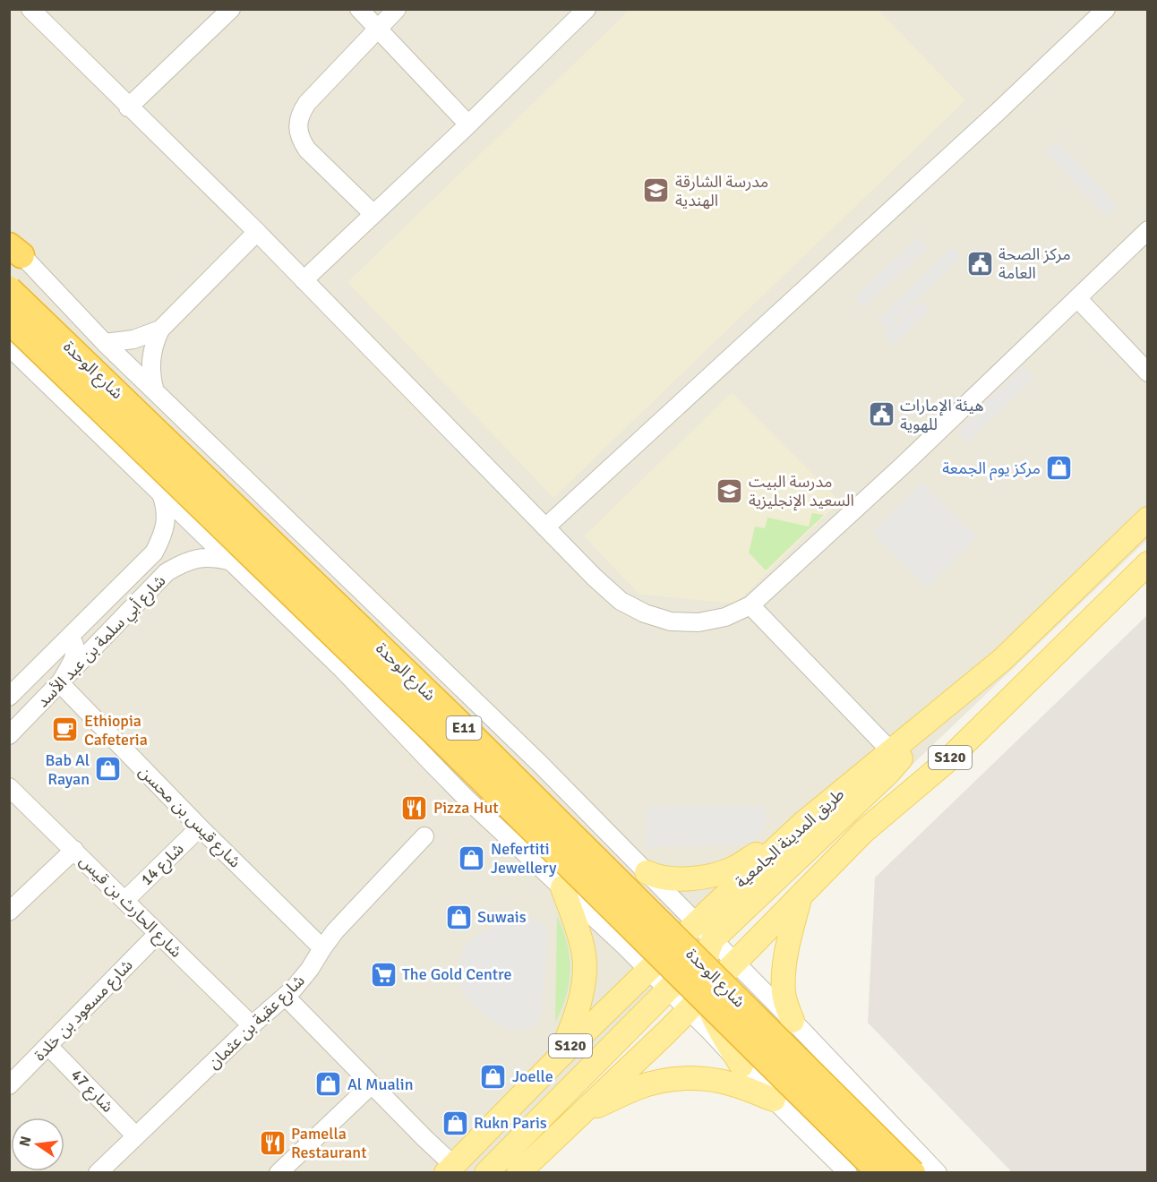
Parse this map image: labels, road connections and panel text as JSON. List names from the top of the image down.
{
  "streets": {
    "highway": ["شارع الوحدة", "E11"],
    "main road": ["S120", "طريق المدينة الجامعية"],
    "street": [
      "شارع أبي سلمة بن عبد الأسد",
      "شارع قيس بن محسن",
      "شارع 14",
      "شارع الحارث بن قيس",
      "شارع مسعود بن خلدة",
      "شارع عقبة بن عثمان",
      "شارع 47"
    ]
  },
  "crossings": [
    ["شارع أبي سلمة بن عبد الأسد", "شارع قيس بن محسن"],
    ["شارع قيس بن محسن", "شارع 14"],
    ["شارع قيس بن محسن", "شارع عقبة بن عثمان"],
    ["شارع 14", "شارع الحارث بن قيس"],
    ["شارع الحارث بن قيس", "شارع مسعود بن خلدة"],
    ["شارع الحارث بن قيس", "شارع عقبة بن عثمان"],
    ["شارع مسعود بن خلدة", "شارع 47"],
    ["شارع عقبة بن عثمان", "شارع 47"]
  ],
  "places": {
    "school or university": ["مدرسة الشارقة الهندية", "مدرسة البيت السعيد الإنجليزية"],
    "public building": ["مركز الصحة العامة", "هيئة الإمارات للهوية"],
    "shop": [
      "مركز يوم الجمعة",
      "Bab Al Rayan",
      "Nefertiti Jewellery",
      "Suwais",
      "Joelle",
      "Al Mualin",
      "Rukn Paris"
    ],
    "cafe": ["Ethiopia Cafeteria"],
    "restaurant": ["Pizza Hut", "Pamella Restaurant"],
    "supermarket": ["The Gold Centre"]
  },
  "north": "left"
}
